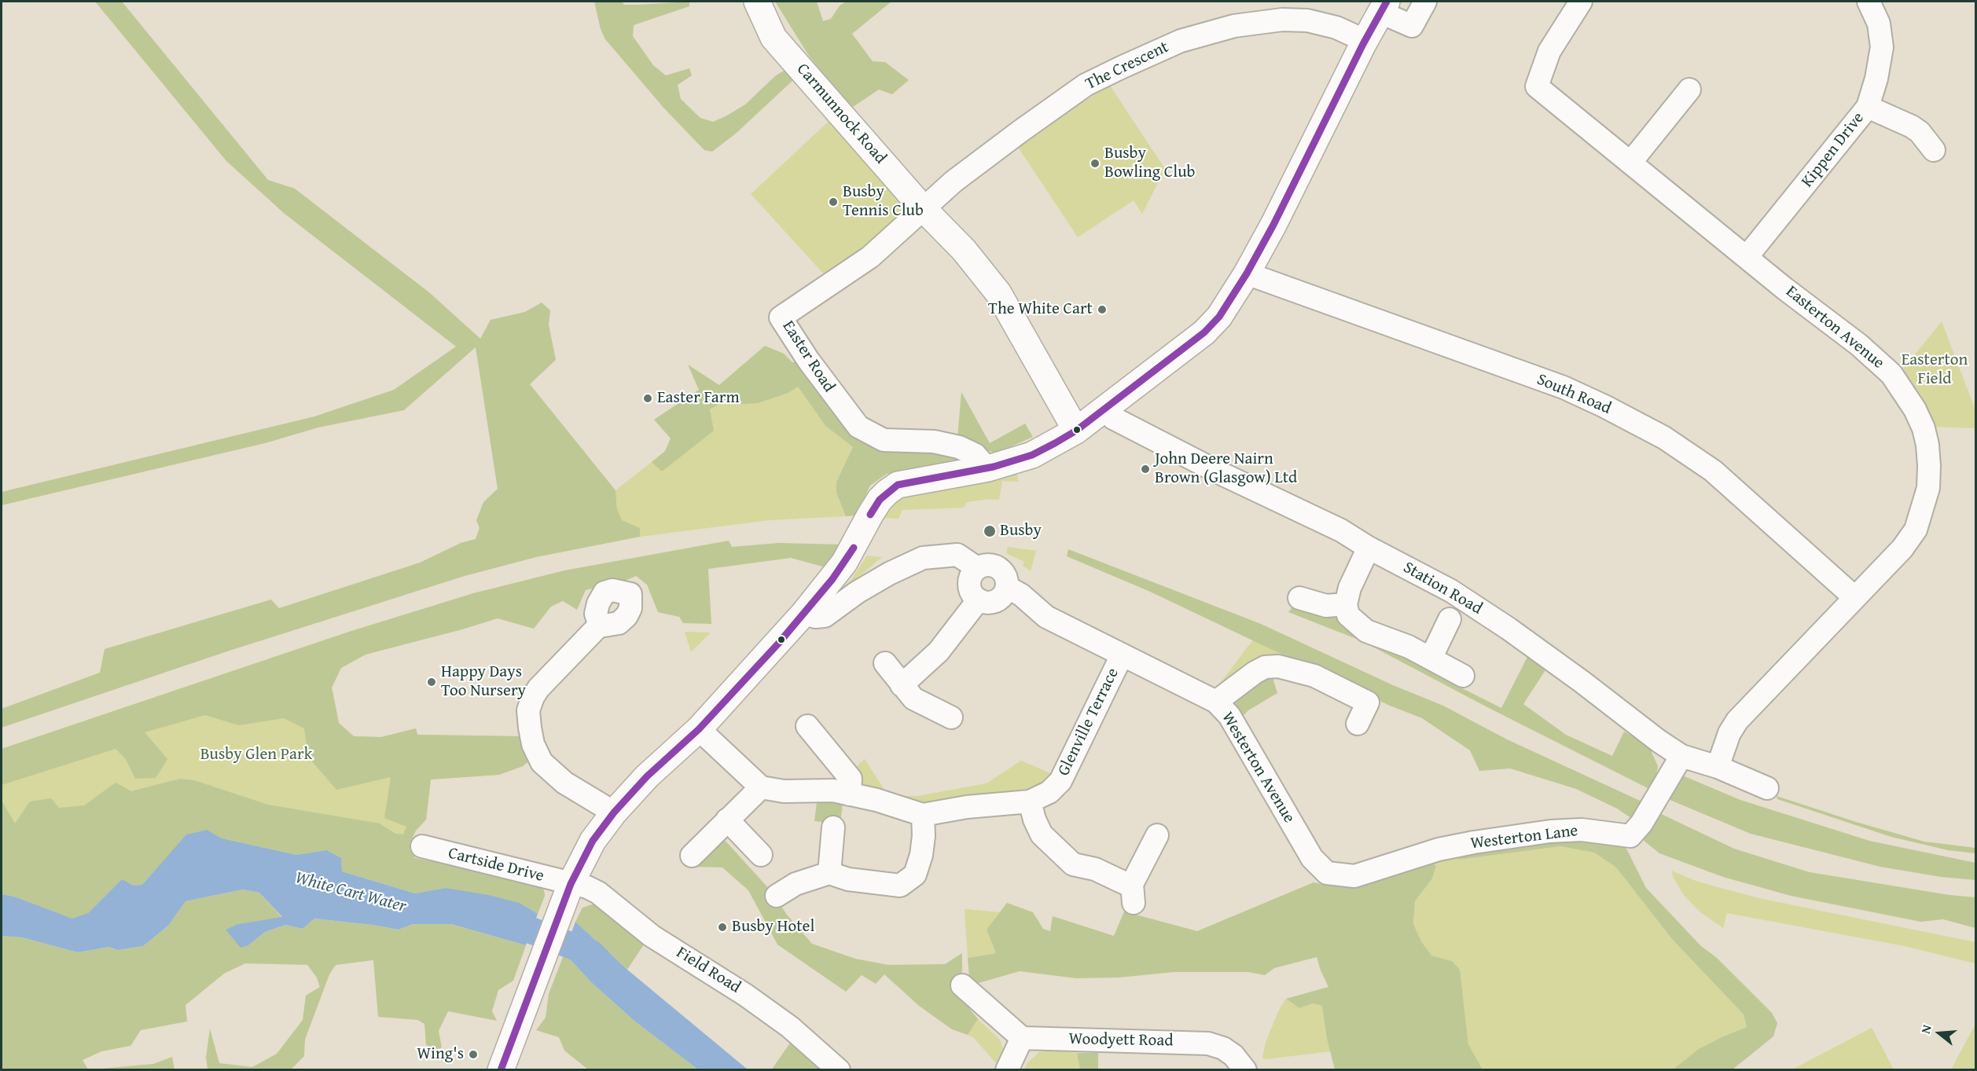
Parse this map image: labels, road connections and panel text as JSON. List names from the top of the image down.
{
  "streets": {
    "main road": ["Carmunnock Road"],
    "street": [
      "The Crescent",
      "Kippen Drive",
      "Easterton Avenue",
      "Easter Road",
      "South Road",
      "Station Road",
      "Glenville Terrace",
      "Westerton Avenue",
      "Westerton Lane",
      "Cartside Drive",
      "Field Road",
      "Woodyett Road"
    ]
  },
  "crossings": [
    ["The Crescent", "Carmunnock Road"],
    ["The Crescent", "Easter Road"],
    ["Carmunnock Road", "Easter Road"],
    ["Kippen Drive", "Easterton Avenue"],
    ["Easterton Avenue", "South Road"],
    ["Easterton Avenue", "Station Road"],
    ["Station Road", "Westerton Lane"],
    ["Glenville Terrace", "Westerton Avenue"],
    ["Westerton Avenue", "Westerton Lane"],
    ["Cartside Drive", "Field Road"]
  ],
  "water": ["White Cart Water"],
  "parks": ["Easterton Field", "Busby Glen Park"],
  "places": [
    "Busby Bowling Club",
    "Busby Tennis Club",
    "The White Cart",
    "Easter Farm",
    "John Deere Nairn Brown (Glasgow) Ltd",
    "Busby",
    "Happy Days Too Nursery",
    "Busby Hotel",
    "Wing's"
  ],
  "north": "left"
}
